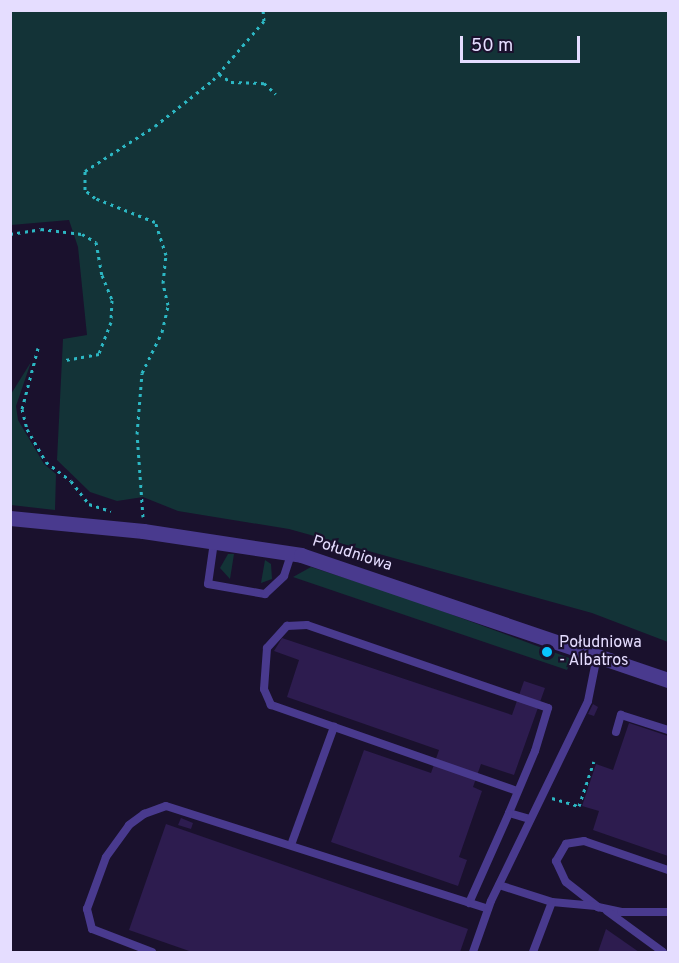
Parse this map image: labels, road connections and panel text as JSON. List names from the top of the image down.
{
  "streets": {
    "street": ["Południowa"]
  },
  "places": ["Południowa - Albatros"],
  "scale_bar": "50 m"
}
